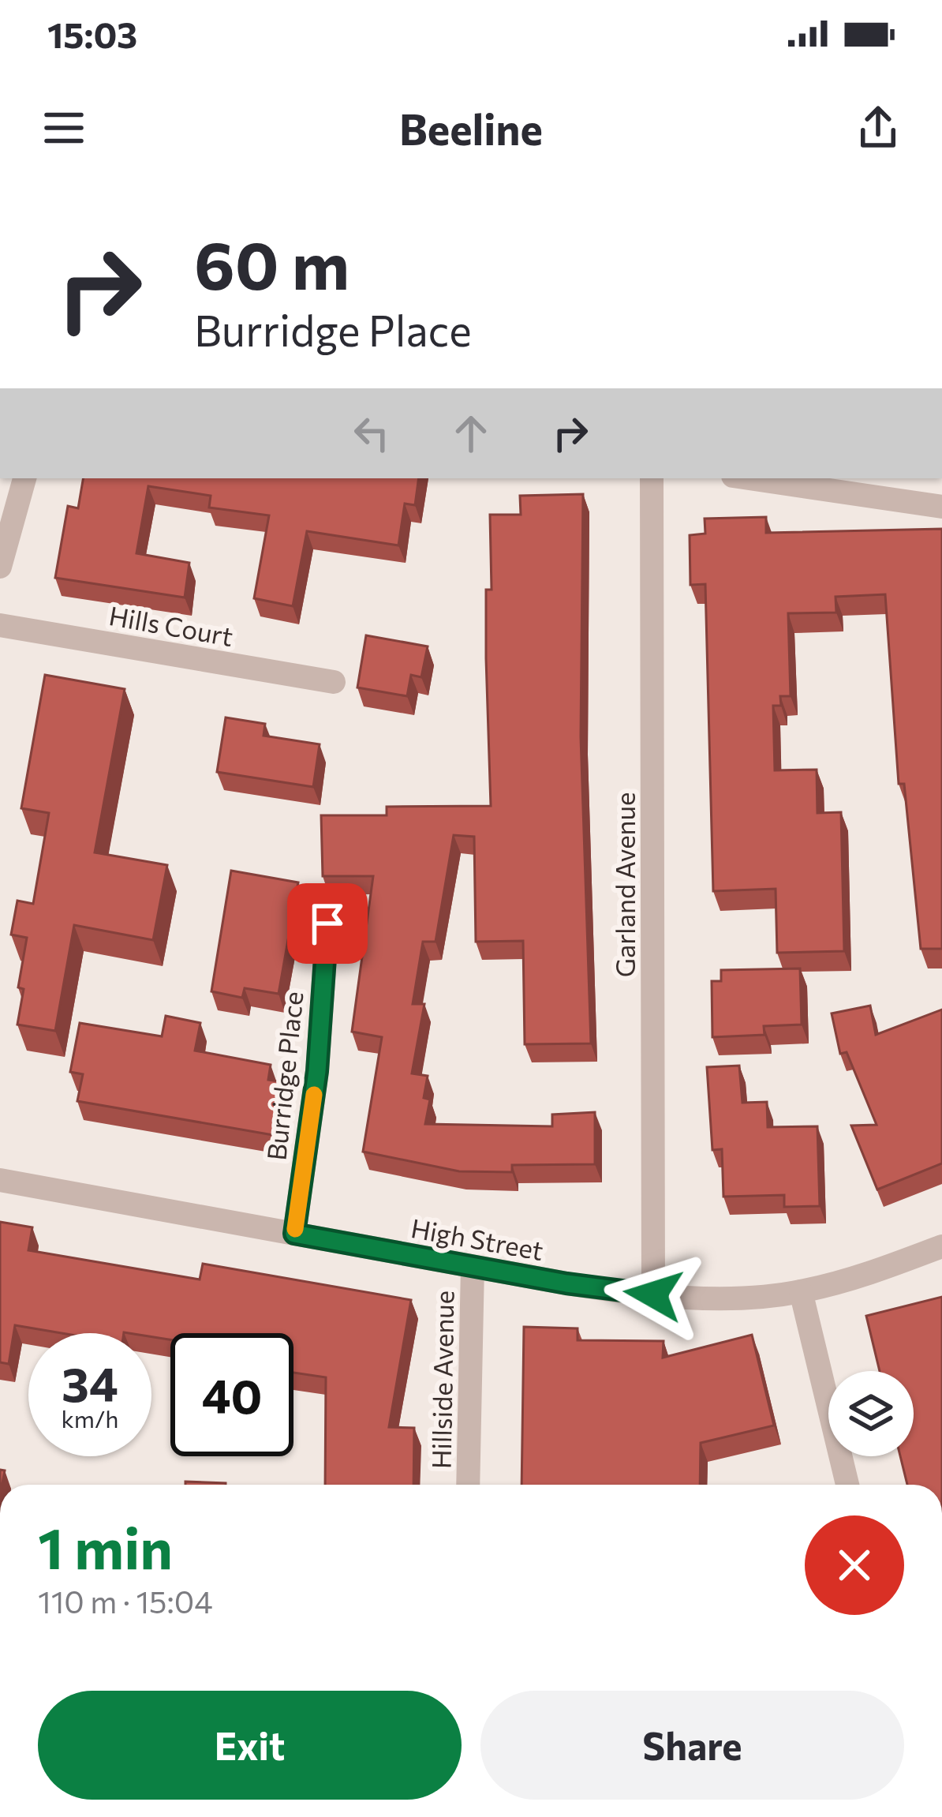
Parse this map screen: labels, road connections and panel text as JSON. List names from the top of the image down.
{
  "streets": {
    "street": [
      "Hills Court",
      "Garland Avenue",
      "Burridge Place",
      "High Street",
      "Hillside Avenue"
    ]
  },
  "crossings": [
    ["Garland Avenue", "High Street"],
    ["Burridge Place", "High Street"],
    ["High Street", "Hillside Avenue"]
  ],
  "page": {
    "status": "15:03",
    "header": "Beeline",
    "turn": ["60 m", "Burridge Place"],
    "speed": "34 km/h",
    "limit": "40",
    "heading": ["1 min", "110 m · 15:04"],
    "buttons": ["Exit", "Share"]
  }
}
